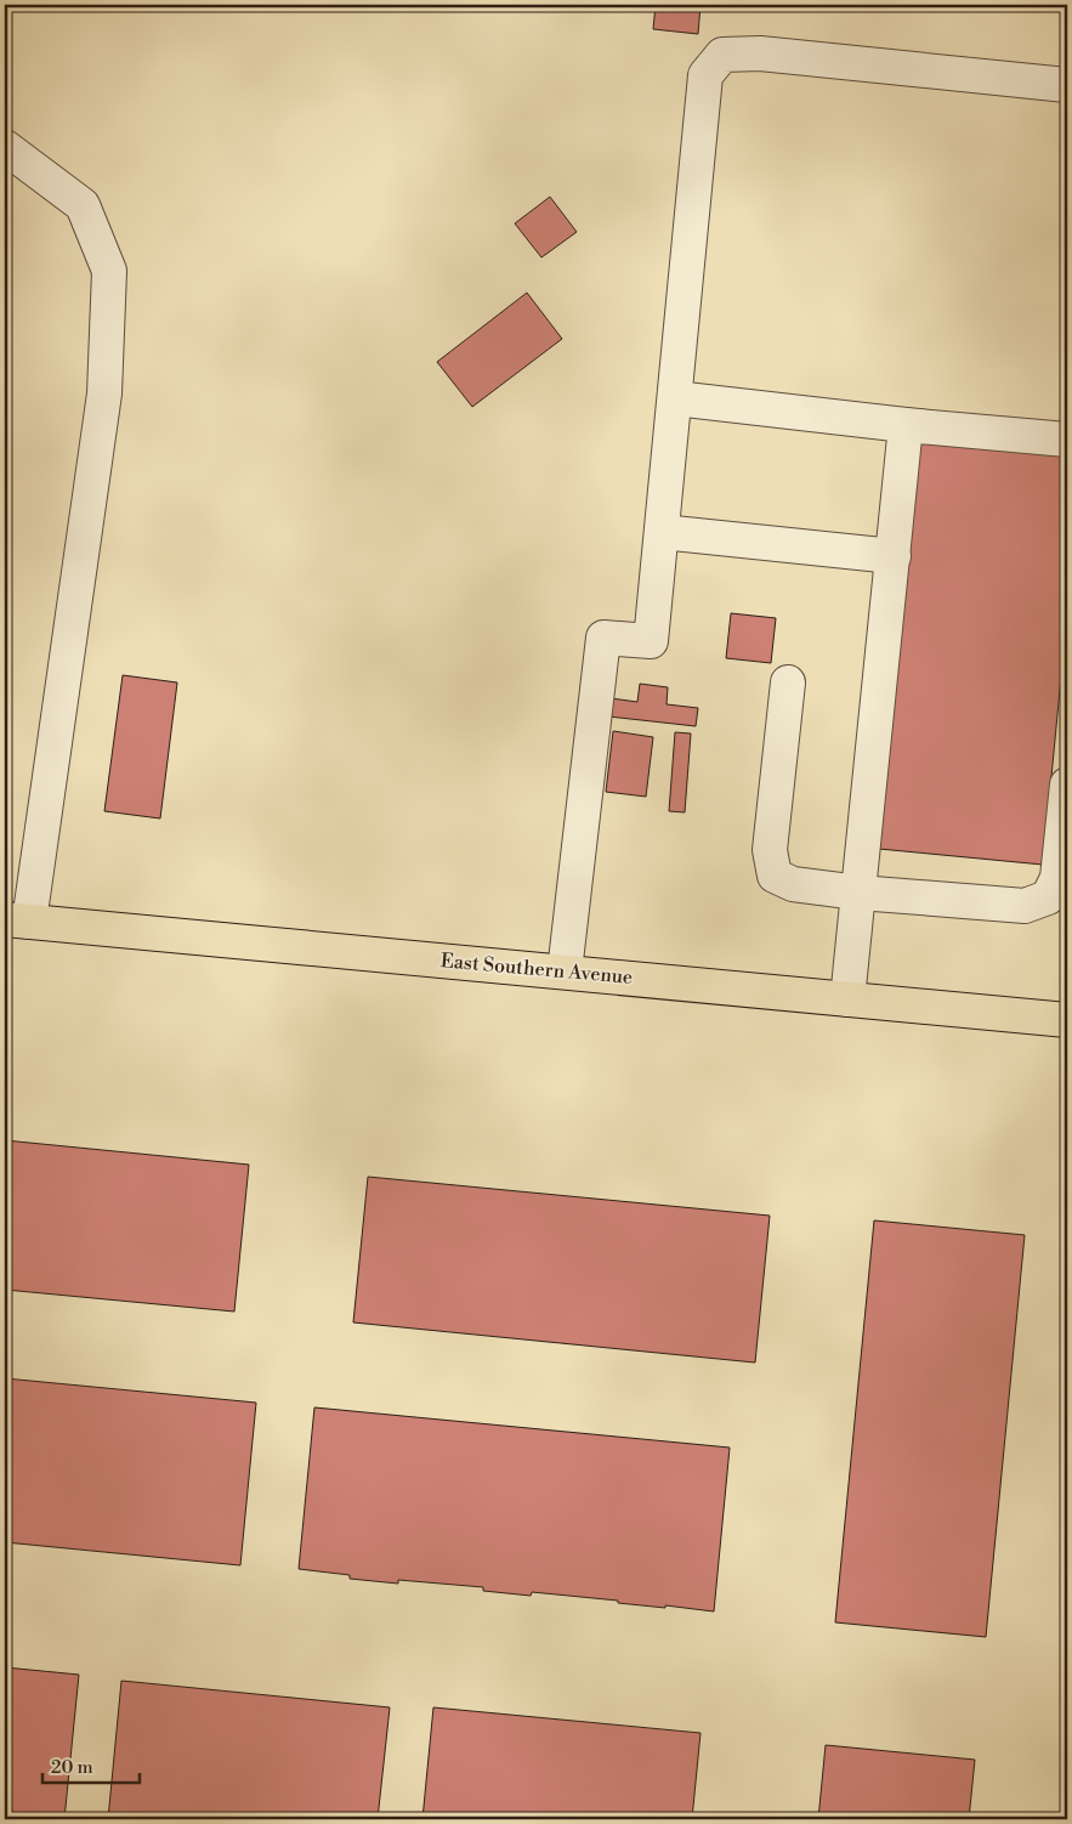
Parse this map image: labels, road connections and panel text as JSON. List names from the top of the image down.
{
  "streets": {
    "main road": ["East Southern Avenue"]
  },
  "scale_bar": "20 m"
}
